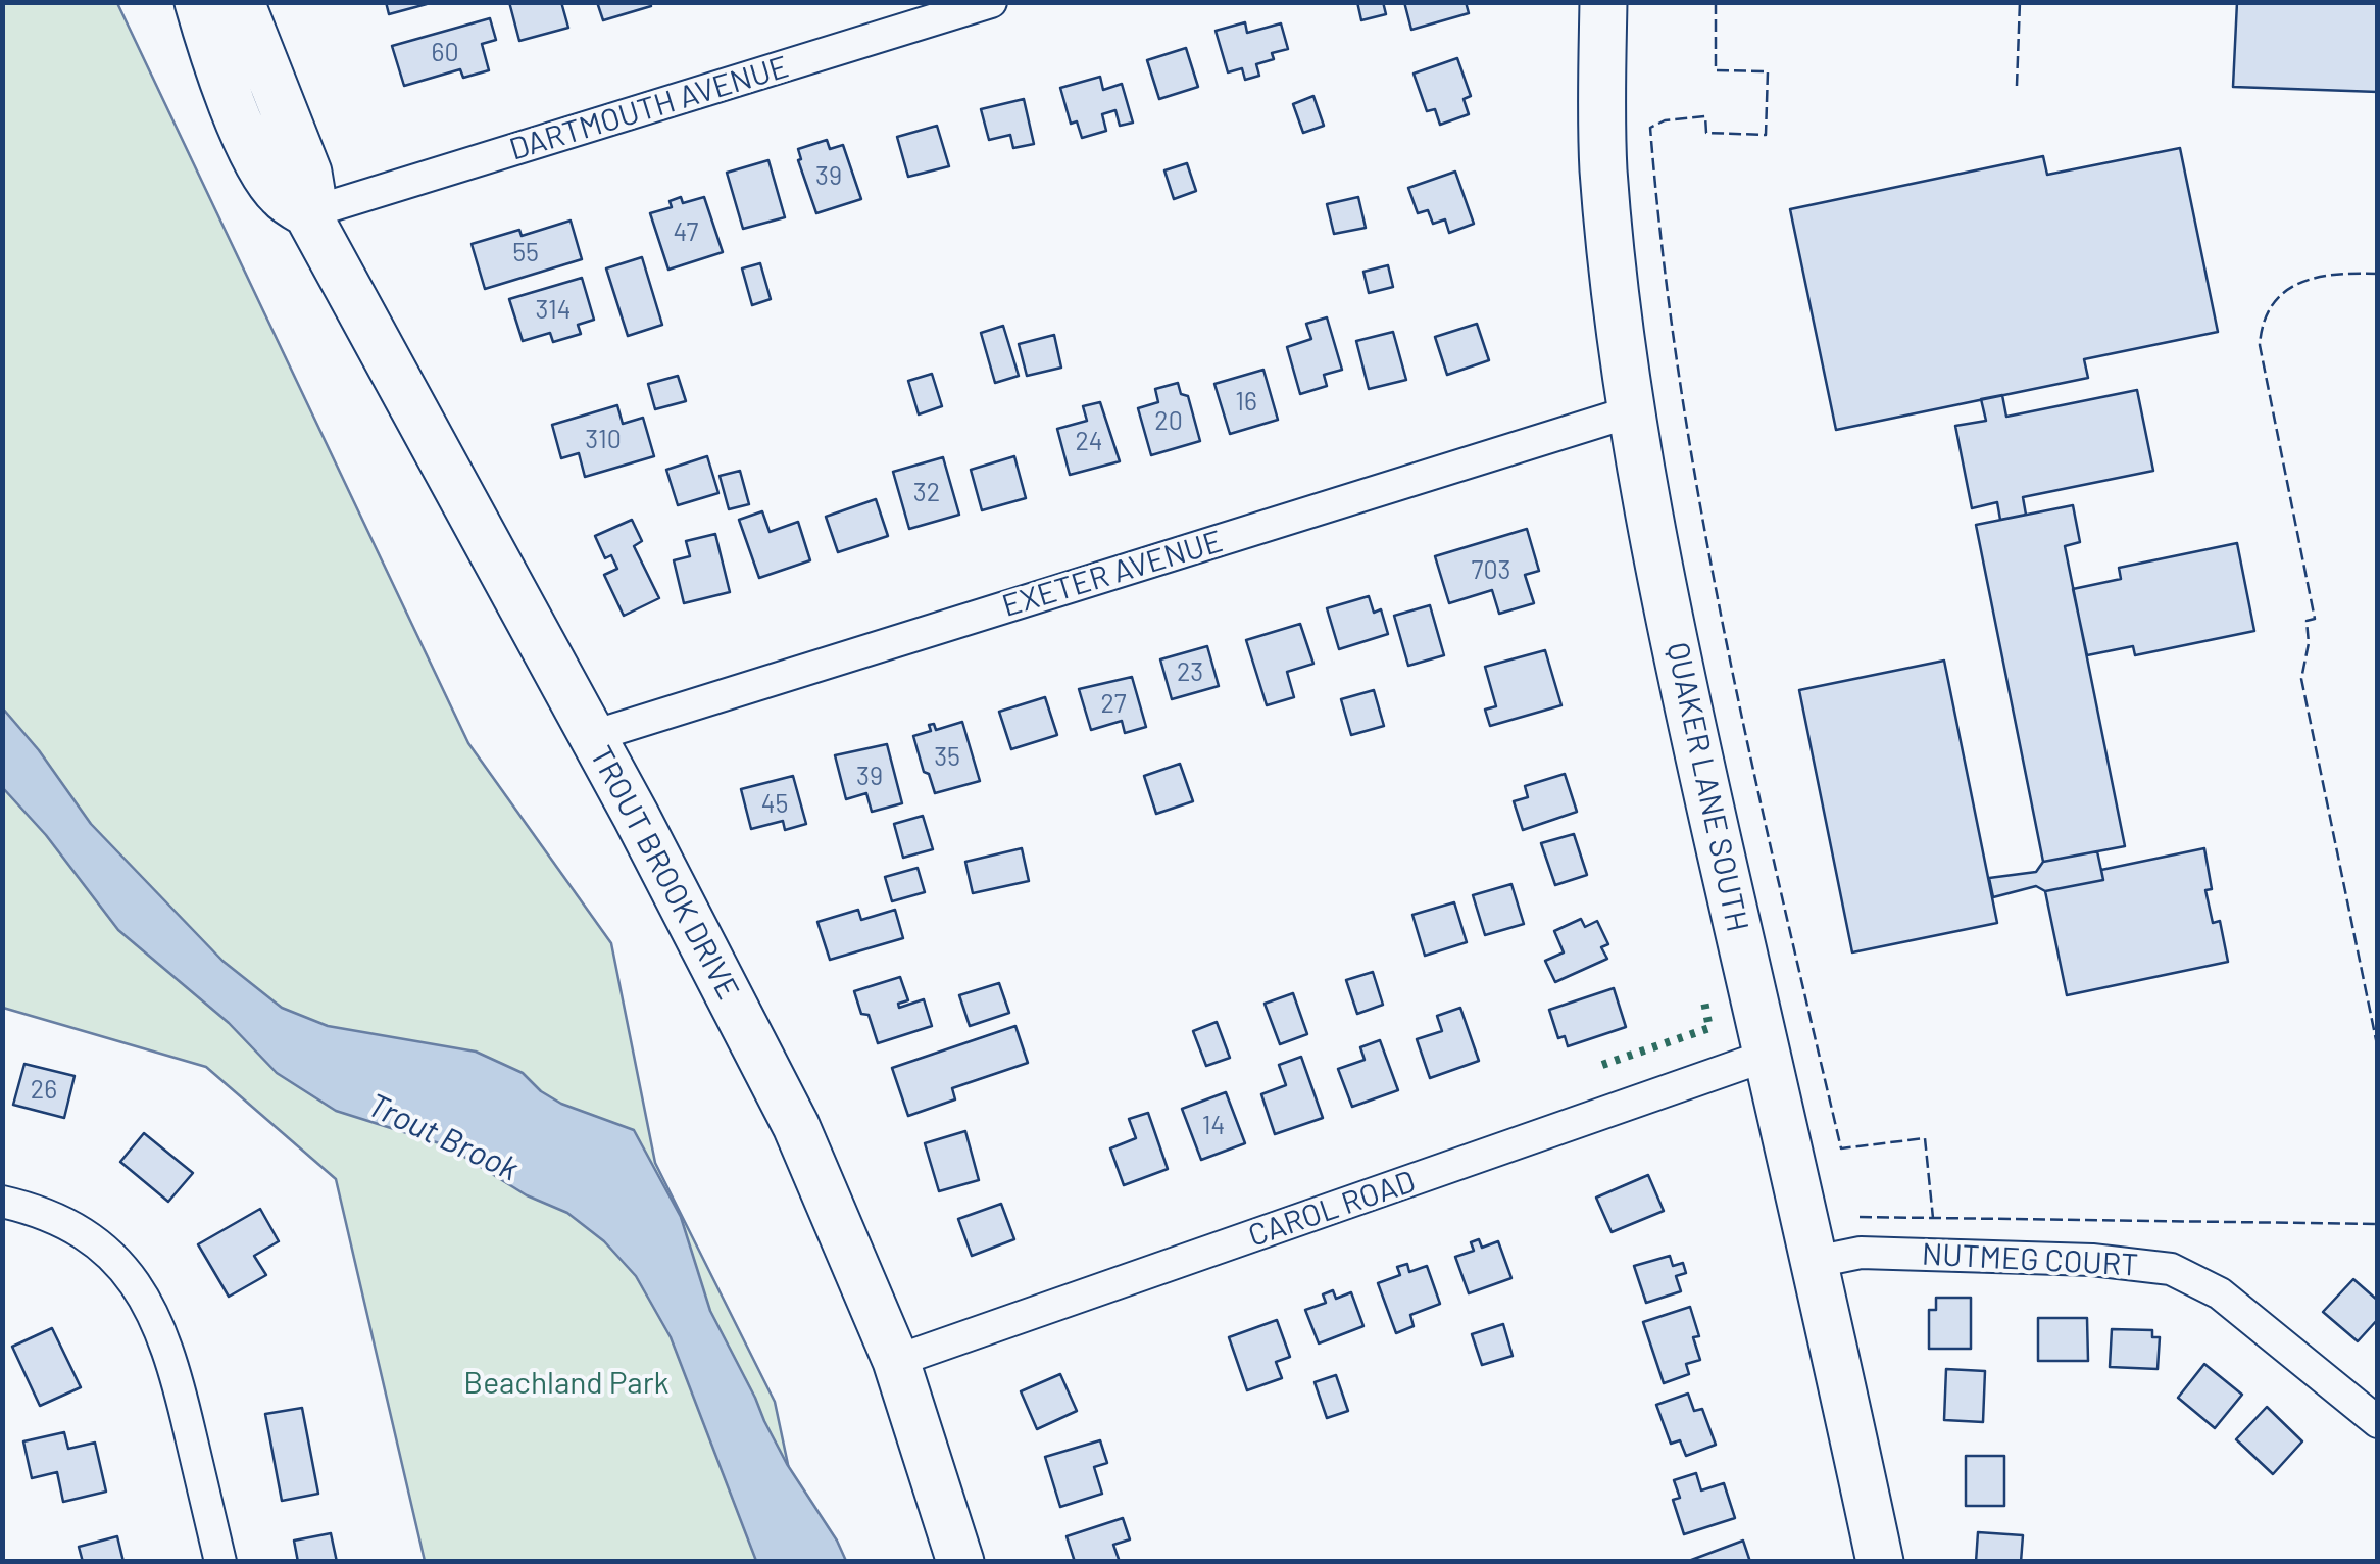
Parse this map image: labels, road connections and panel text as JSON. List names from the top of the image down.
{
  "streets": {
    "main road": ["QUAKER LANE SOUTH", "TROUT BROOK DRIVE"],
    "street": [
      "DARTMOUTH AVENUE",
      "EXETER AVENUE",
      "CAROL ROAD",
      "NUTMEG COURT"
    ]
  },
  "crossings": [
    ["DARTMOUTH AVENUE", "TROUT BROOK DRIVE"],
    ["EXETER AVENUE", "QUAKER LANE SOUTH"],
    ["EXETER AVENUE", "TROUT BROOK DRIVE"],
    ["QUAKER LANE SOUTH", "CAROL ROAD"],
    ["QUAKER LANE SOUTH", "NUTMEG COURT"],
    ["TROUT BROOK DRIVE", "CAROL ROAD"]
  ],
  "water": ["Trout Brook"],
  "parks": ["Beachland Park"],
  "house_numbers": [
    "60",
    "39",
    "47",
    "55",
    "314",
    "16",
    "20",
    "310",
    "24",
    "32",
    "703",
    "23",
    "27",
    "35",
    "39",
    "45",
    "26",
    "14"
  ]
}
